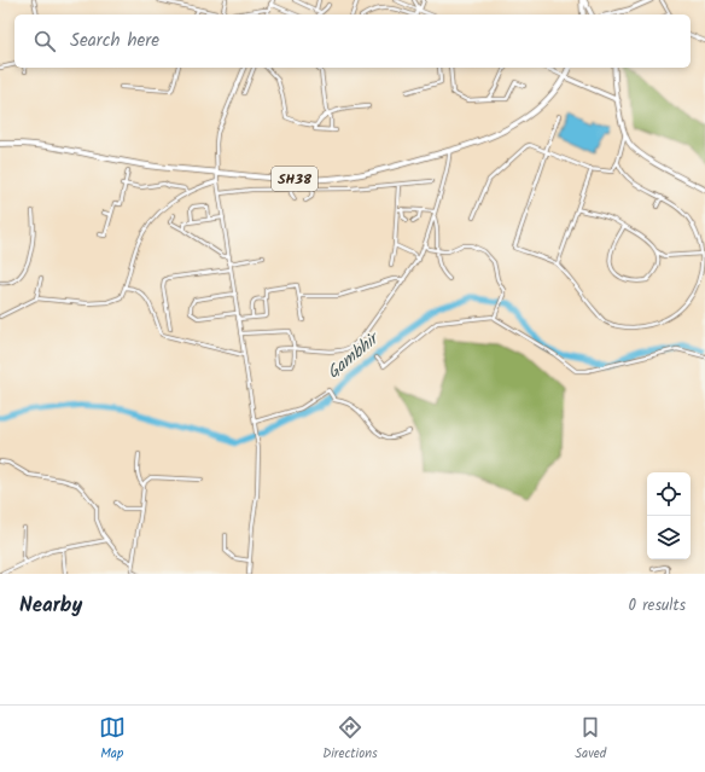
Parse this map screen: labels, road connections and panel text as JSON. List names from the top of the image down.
{
  "streets": {
    "main road": ["SH38"]
  },
  "water": ["Gambhir"],
  "page": {
    "search": "Search here",
    "heading": ["Nearby", "0 results"],
    "nav": ["Map", "Directions", "Saved"]
  }
}
